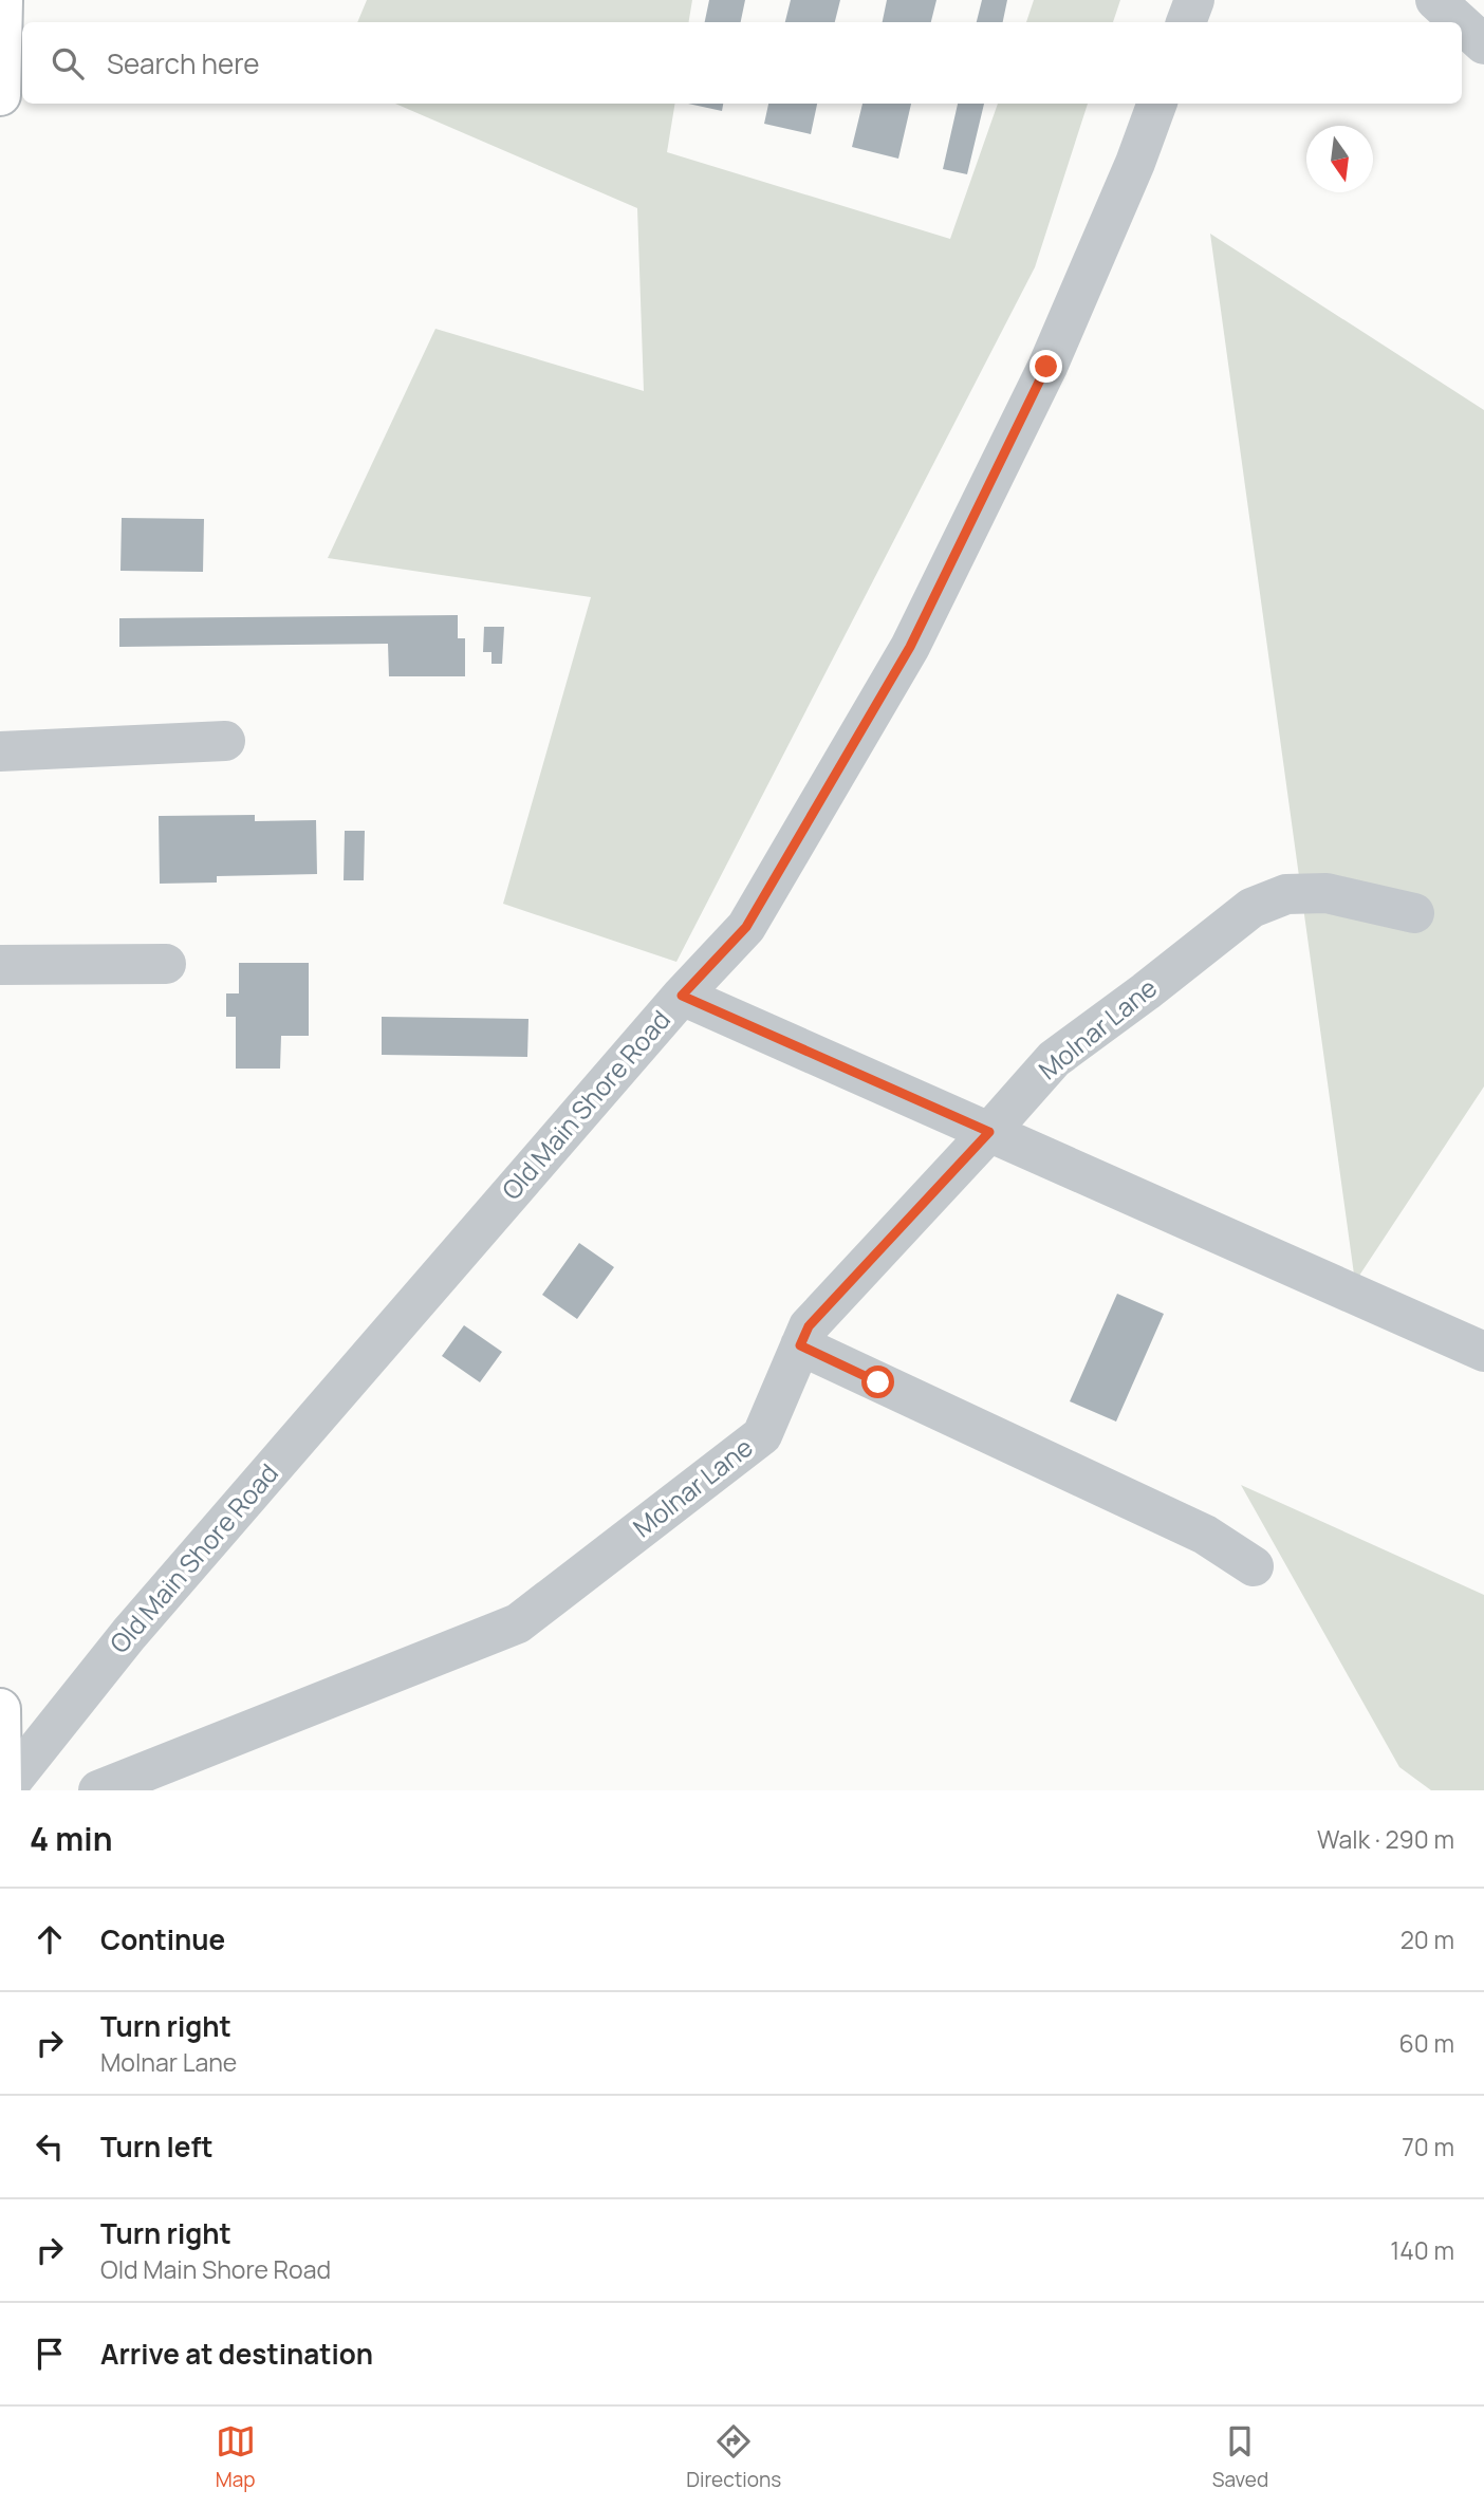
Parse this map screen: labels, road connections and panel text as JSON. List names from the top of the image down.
{
  "streets": {
    "street": ["Molnar Lane", "Old Main Shore Road"]
  },
  "north": "bottom",
  "page": {
    "search": "Search here",
    "heading": ["4 min", "Walk · 290 m"],
    "list": [
      ["Continue", "20 m"],
      ["Turn right", "Molnar Lane", "60 m"],
      ["Turn left", "70 m"],
      ["Turn right", "Old Main Shore Road", "140 m"],
      "Arrive at destination"
    ],
    "nav": ["Map", "Directions", "Saved"]
  }
}
